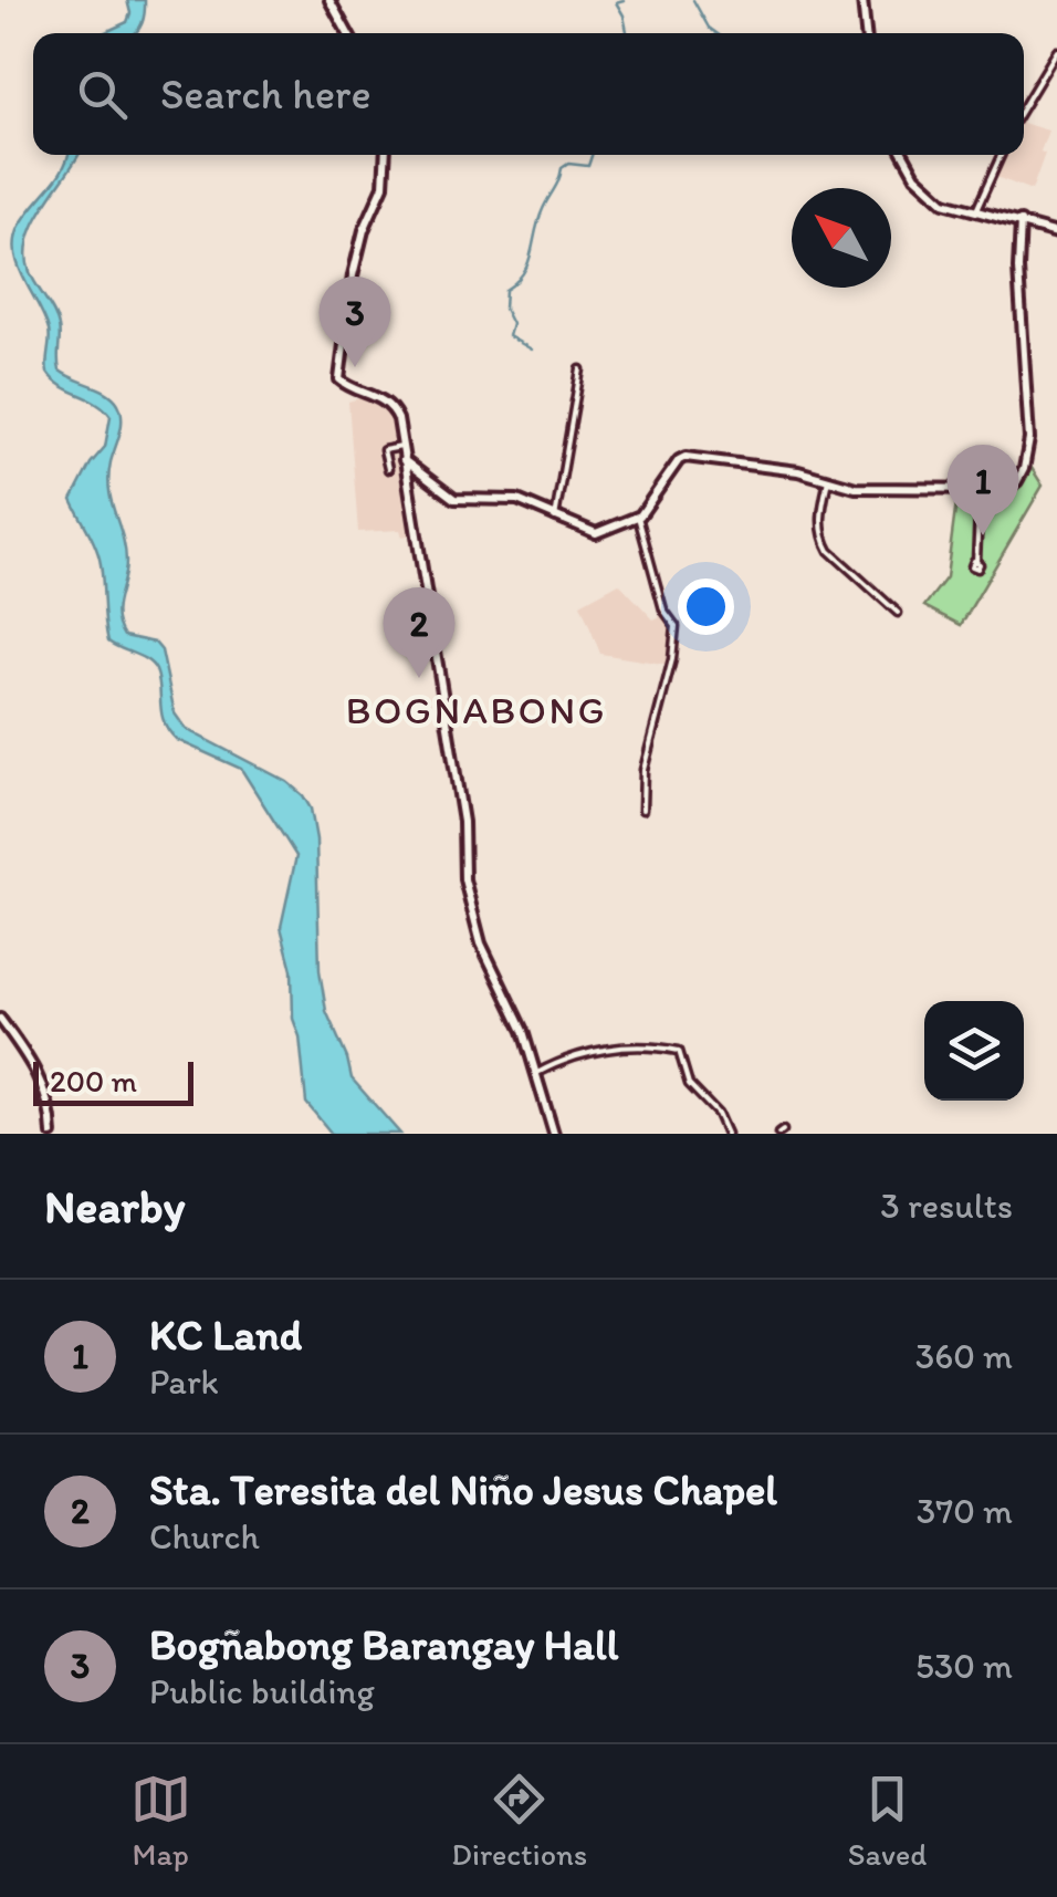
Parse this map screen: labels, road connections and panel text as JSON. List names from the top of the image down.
{
  "districts": ["BOGNABONG"],
  "scale_bar": "200 m",
  "north": "top left",
  "page": {
    "search": "Search here",
    "pins": ["3", "1", "2"],
    "scale": "200 m",
    "heading": ["Nearby", "3 results"],
    "list": [
      {
        "mark": "1",
        "name": "KC Land",
        "note": "Park",
        "value": "360 m"
      },
      {
        "mark": "2",
        "name": "Sta. Teresita del Niño Jesus Chapel",
        "note": "Church",
        "value": "370 m"
      },
      {
        "mark": "3",
        "name": "Bogñabong Barangay Hall",
        "note": "Public building",
        "value": "530 m"
      }
    ],
    "nav": ["Map", "Directions", "Saved"]
  }
}
